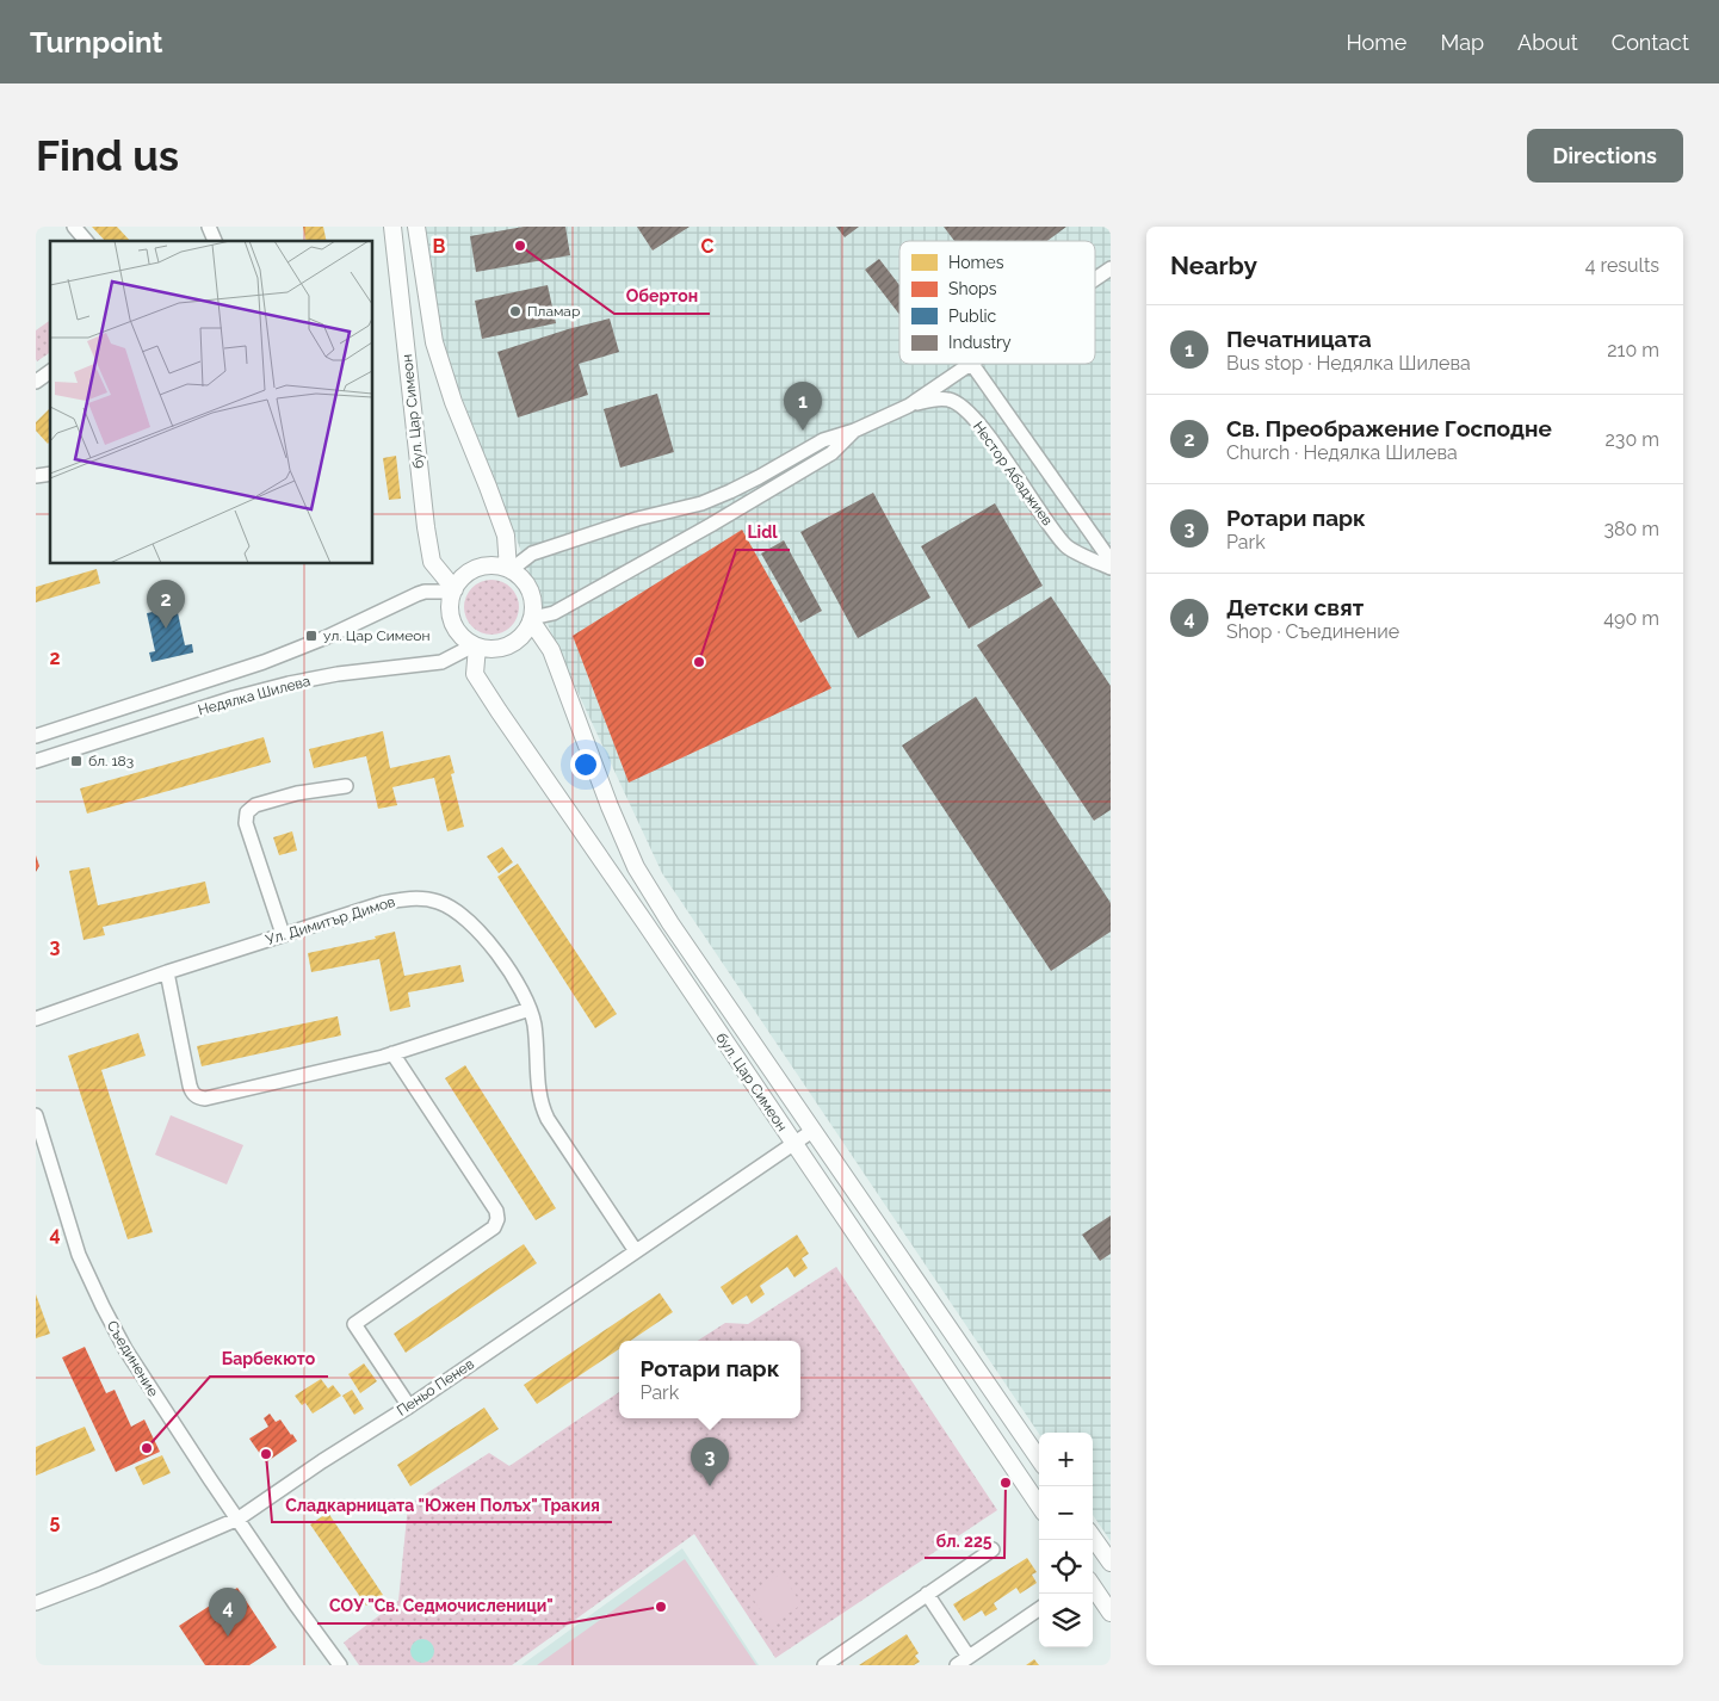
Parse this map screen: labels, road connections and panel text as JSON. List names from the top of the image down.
{
  "streets": {
    "main road": ["бул. Цар Симеон"],
    "street": [
      "Нестор Абаджиев",
      "Недялка Шилева",
      "Ул. Димитър Димов",
      "Съединение",
      "Пеньо Пенев"
    ]
  },
  "crossings": [
    ["бул. Цар Симеон", "Недялка Шилева"],
    ["бул. Цар Симеон", "Пеньо Пенев"],
    ["Ул. Димитър Димов", "Пеньо Пенев"],
    ["Съединение", "Пеньо Пенев"]
  ],
  "places": {
    "other": [
      "Обертон",
      "Пламар",
      "Lidl",
      "Барбекюто",
      "Сладкарницата \"Южен Полъх\" Тракия",
      "бл. 225",
      "СОУ \"Св. Седмочисленици\""
    ],
    "transit": ["ул. Цар Симеон", "бл. 183"]
  },
  "legend": [
    "Homes",
    "Shops",
    "Public",
    "Industry"
  ],
  "page": {
    "header": "Turnpoint",
    "nav": [
      "Home",
      "Map",
      "About",
      "Contact"
    ],
    "buttons": "Directions",
    "title": "Find us",
    "heading": ["Nearby", "4 results"],
    "list": [
      {
        "mark": "1",
        "name": "Печатницата",
        "note": "Bus stop · Недялка Шилева",
        "value": "210 m"
      },
      {
        "mark": "2",
        "name": "Св. Преображение Господне",
        "note": "Church · Недялка Шилева",
        "value": "230 m"
      },
      {
        "mark": "3",
        "name": "Ротари парк",
        "note": "Park",
        "value": "380 m"
      },
      {
        "mark": "4",
        "name": "Детски свят",
        "note": "Shop · Съединение",
        "value": "490 m"
      }
    ],
    "pins": [
      "1",
      "2",
      "3",
      "4"
    ],
    "popup": ["Ротари парк", "Park"],
    "map_buttons": ["+", "−"]
  },
  "grid": {
    "columns": ["B", "C"],
    "rows": [
      "2",
      "3",
      "4",
      "5"
    ]
  }
}
